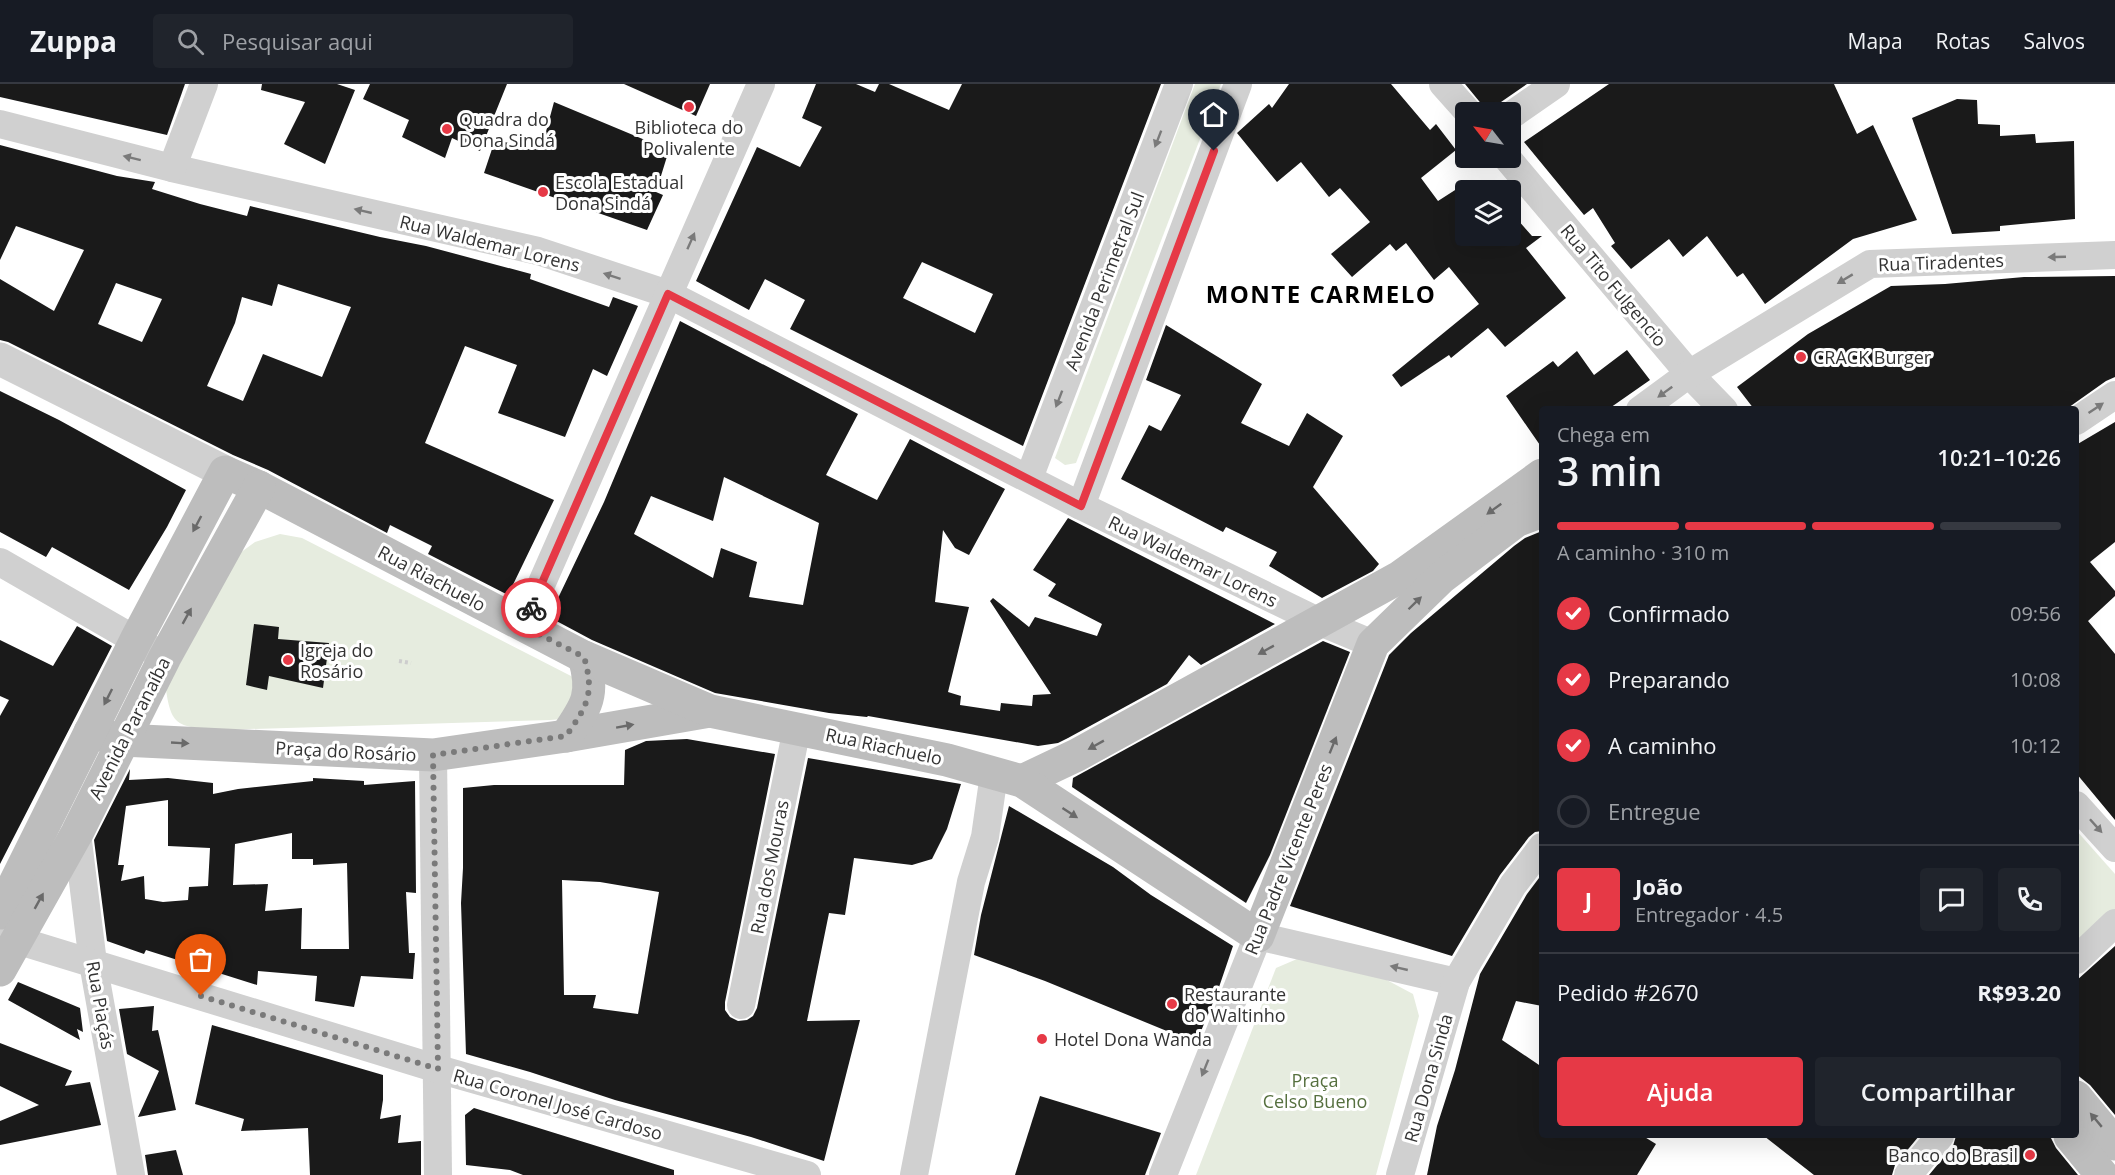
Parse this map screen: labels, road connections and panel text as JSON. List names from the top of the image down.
{
  "streets": {
    "main road": [
      "Rua Riachuelo",
      "Avenida Paranaíba",
      "Praça do Rosário",
      "Rua Padre Vicente Peres"
    ],
    "street": [
      "Rua Waldemar Lorens",
      "Rua Tiradentes",
      "Avenida Perimetral Sul",
      "Rua Tito Fulgencio",
      "Rua dos Mouras",
      "Rua Piaçás",
      "Rua Dona Sinda",
      "Rua Coronel José Cardoso"
    ]
  },
  "crossings": [
    ["Rua Waldemar Lorens", "Avenida Perimetral Sul"],
    ["Rua Waldemar Lorens", "Rua Padre Vicente Peres"],
    ["Rua Tiradentes", "Rua Tito Fulgencio"],
    ["Rua Riachuelo", "Avenida Paranaíba"],
    ["Rua Riachuelo", "Praça do Rosário"],
    ["Rua Riachuelo", "Rua Padre Vicente Peres"],
    ["Rua Riachuelo", "Rua dos Mouras"],
    ["Avenida Paranaíba", "Praça do Rosário"],
    ["Avenida Paranaíba", "Rua Piaçás"],
    ["Avenida Paranaíba", "Rua Coronel José Cardoso"],
    ["Rua Piaçás", "Rua Coronel José Cardoso"]
  ],
  "one_way": ["Rua Waldemar Lorens", "Rua Tiradentes", "Praça do Rosário"],
  "districts": ["MONTE CARMELO"],
  "parks": ["Praça Celso Bueno"],
  "places": [
    "Biblioteca do Polivalente",
    "Quadra do Dona Sindá",
    "Escola Estadual Dona Sindá",
    "CRACK Burger",
    "Igreja do Rosário",
    "Restaurante do Waltinho",
    "Hotel Dona Wanda",
    "Banco do Brasil"
  ],
  "north": "top left",
  "page": {
    "header": "Zuppa",
    "search": "Pesquisar aqui",
    "nav": ["Mapa", "Rotas", "Salvos"],
    "heading": ["3 min", "Chega em", "10:21–10:26"],
    "panel": [
      "João",
      "Entregador · 4.5",
      "Pedido #2670",
      "R$93.20"
    ],
    "bar": "A caminho · 310 m",
    "list": [
      ["Confirmado", "09:56"],
      ["Preparando", "10:08"],
      ["A caminho", "10:12"],
      "Entregue"
    ],
    "round": "J",
    "buttons": ["Ajuda", "Compartilhar"]
  }
}
